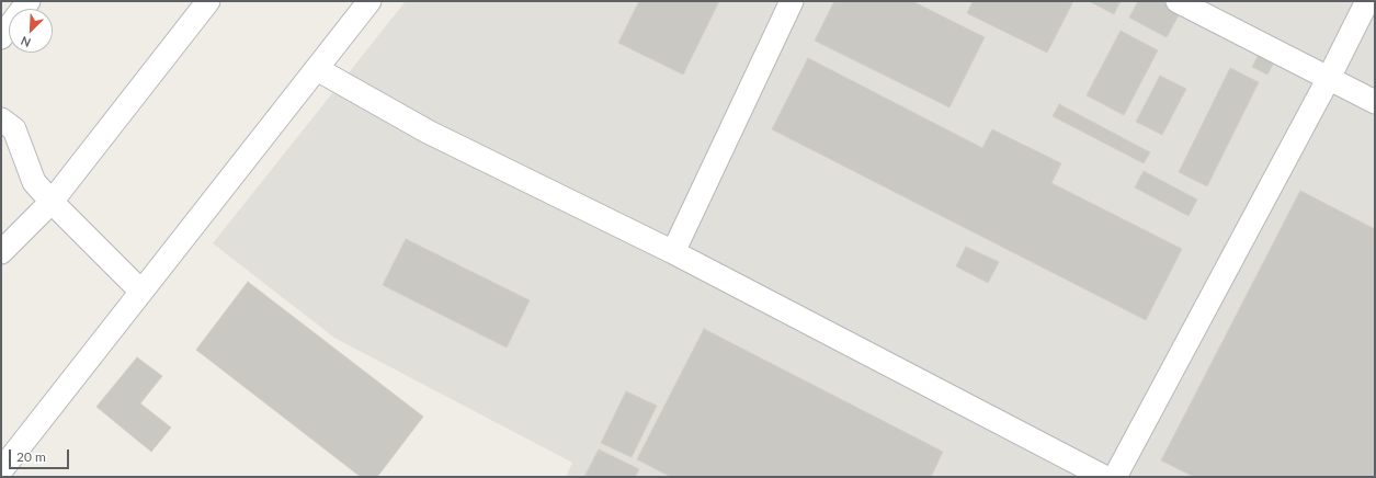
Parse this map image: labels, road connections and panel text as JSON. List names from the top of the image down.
{
  "scale_bar": "20 m",
  "north": "bottom left"
}
